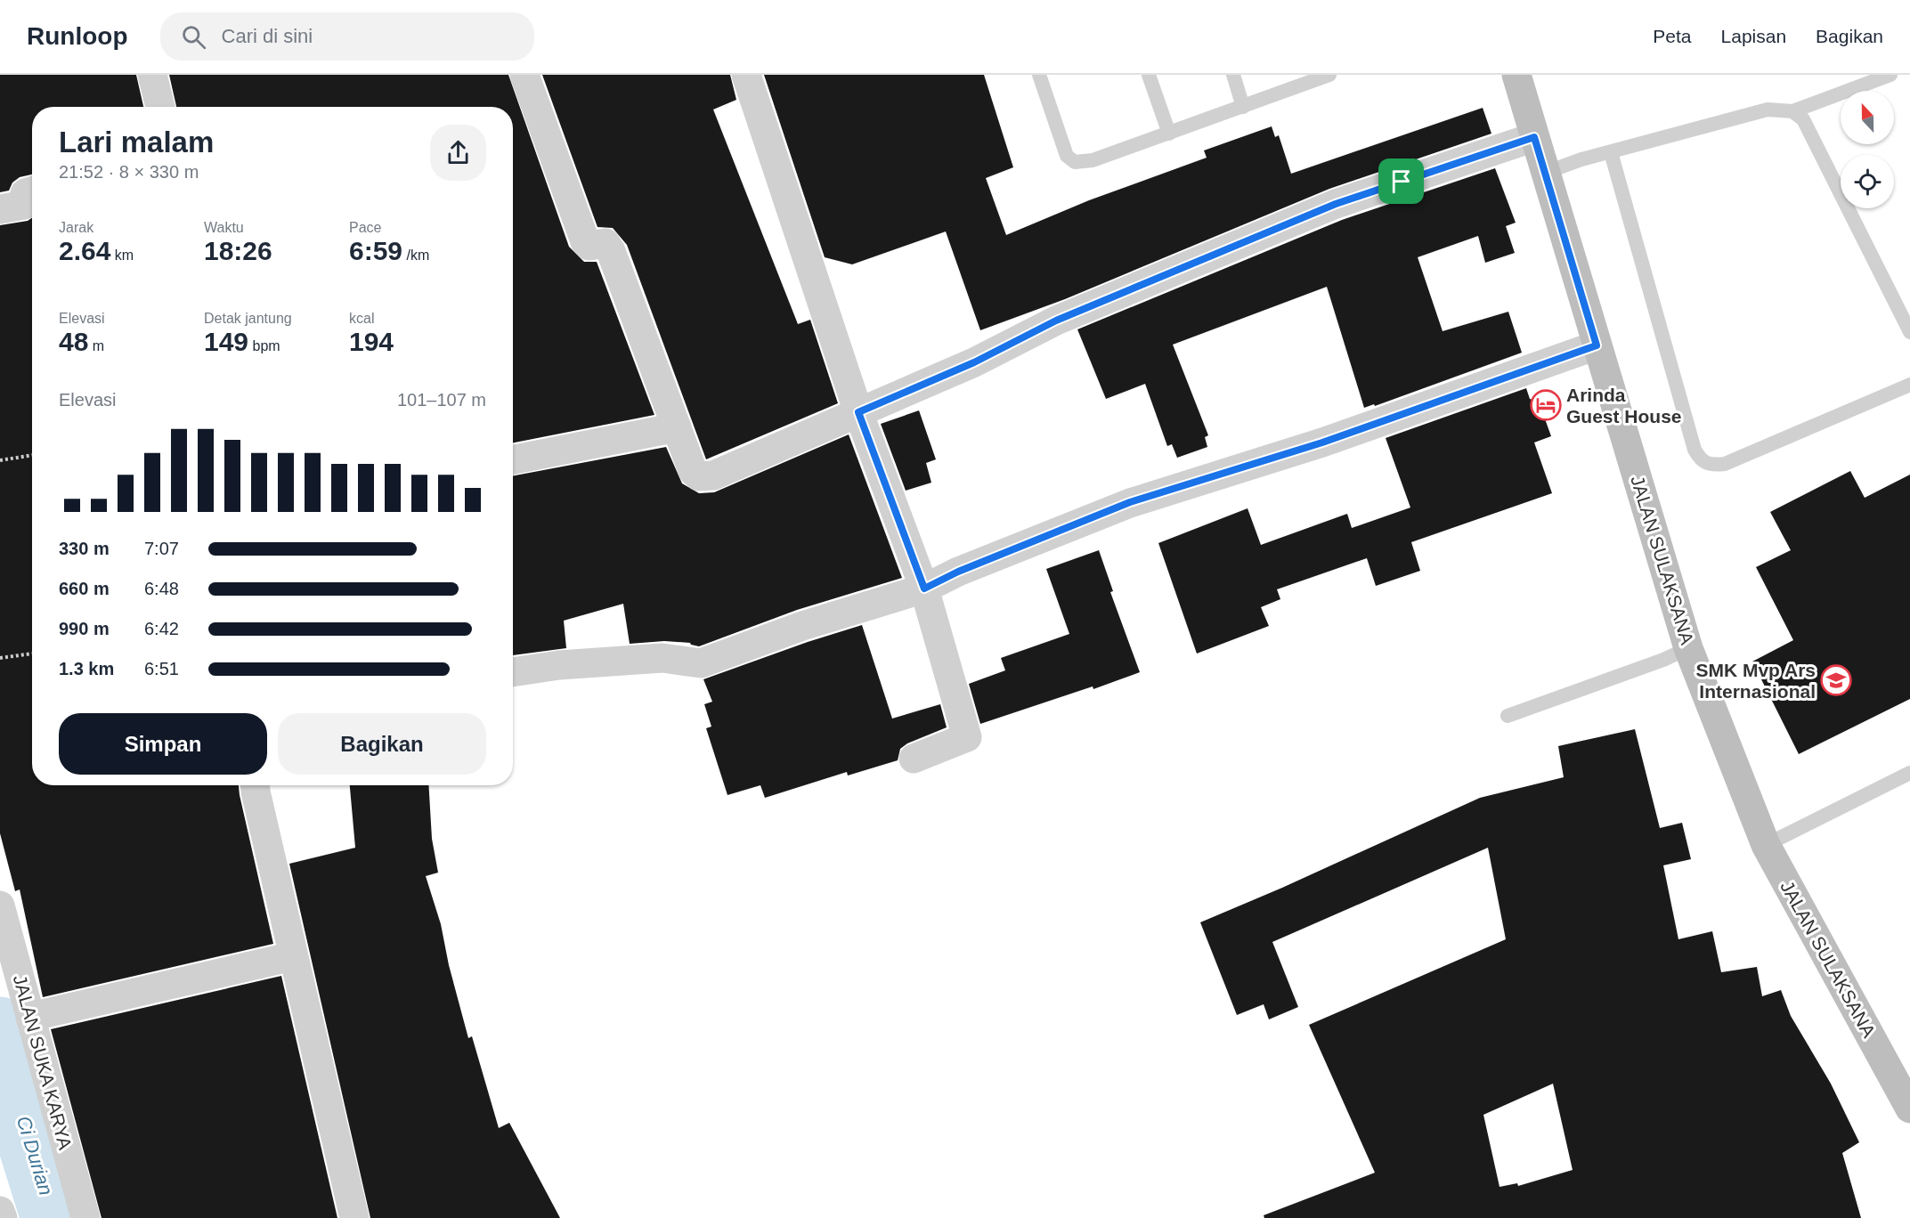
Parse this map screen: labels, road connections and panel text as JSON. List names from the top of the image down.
{
  "streets": {
    "street": ["JALAN SULAKSANA", "JALAN SUKA KARYA"]
  },
  "water": ["Ci Durian"],
  "places": {
    "hotel": ["Arinda Guest House"],
    "school or university": ["SMK Mvp Ars Internasional"]
  },
  "north": "top",
  "page": {
    "header": "Runloop",
    "search": "Cari di sini",
    "nav": ["Peta", "Lapisan", "Bagikan"],
    "heading": ["Lari malam", "21:52 · 8 × 330 m"],
    "stats": [
      ["Jarak", "2.64 km"],
      ["Waktu", "18:26"],
      ["Pace", "6:59 /km"],
      ["Elevasi", "48 m"],
      ["Detak jantung", "149 bpm"],
      ["kcal", "194"]
    ],
    "chart": ["Elevasi", "101–107 m"],
    "list": [
      {
        "name": "330 m",
        "note": "7:07"
      },
      {
        "name": "660 m",
        "note": "6:48"
      },
      {
        "name": "990 m",
        "note": "6:42"
      },
      {
        "name": "1.3 km",
        "note": "6:51"
      }
    ],
    "buttons": ["Simpan", "Bagikan"]
  }
}
